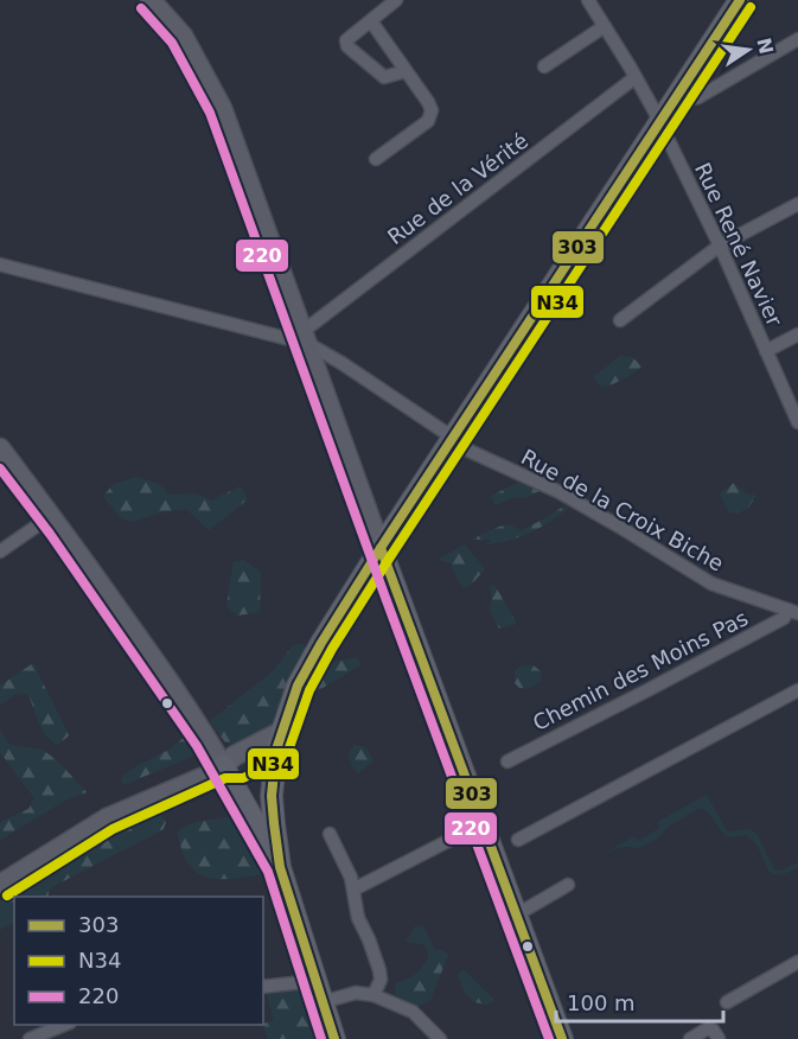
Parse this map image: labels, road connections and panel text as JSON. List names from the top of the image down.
{
  "streets": {
    "street": [
      "Rue de la Vérité",
      "Rue René Navier",
      "Rue de la Croix Biche",
      "Chemin des Moins Pas"
    ]
  },
  "crossings": [
    ["Rue de la Vérité", "Rue René Navier"],
    ["Rue de la Vérité", "Rue de la Croix Biche"],
    ["Rue de la Croix Biche", "Chemin des Moins Pas"]
  ],
  "lines": ["transit line 303", "transit line N34", "transit line 220"],
  "legend": ["303", "N34", "220"],
  "scale_bar": "100 m",
  "north": "right"
}
